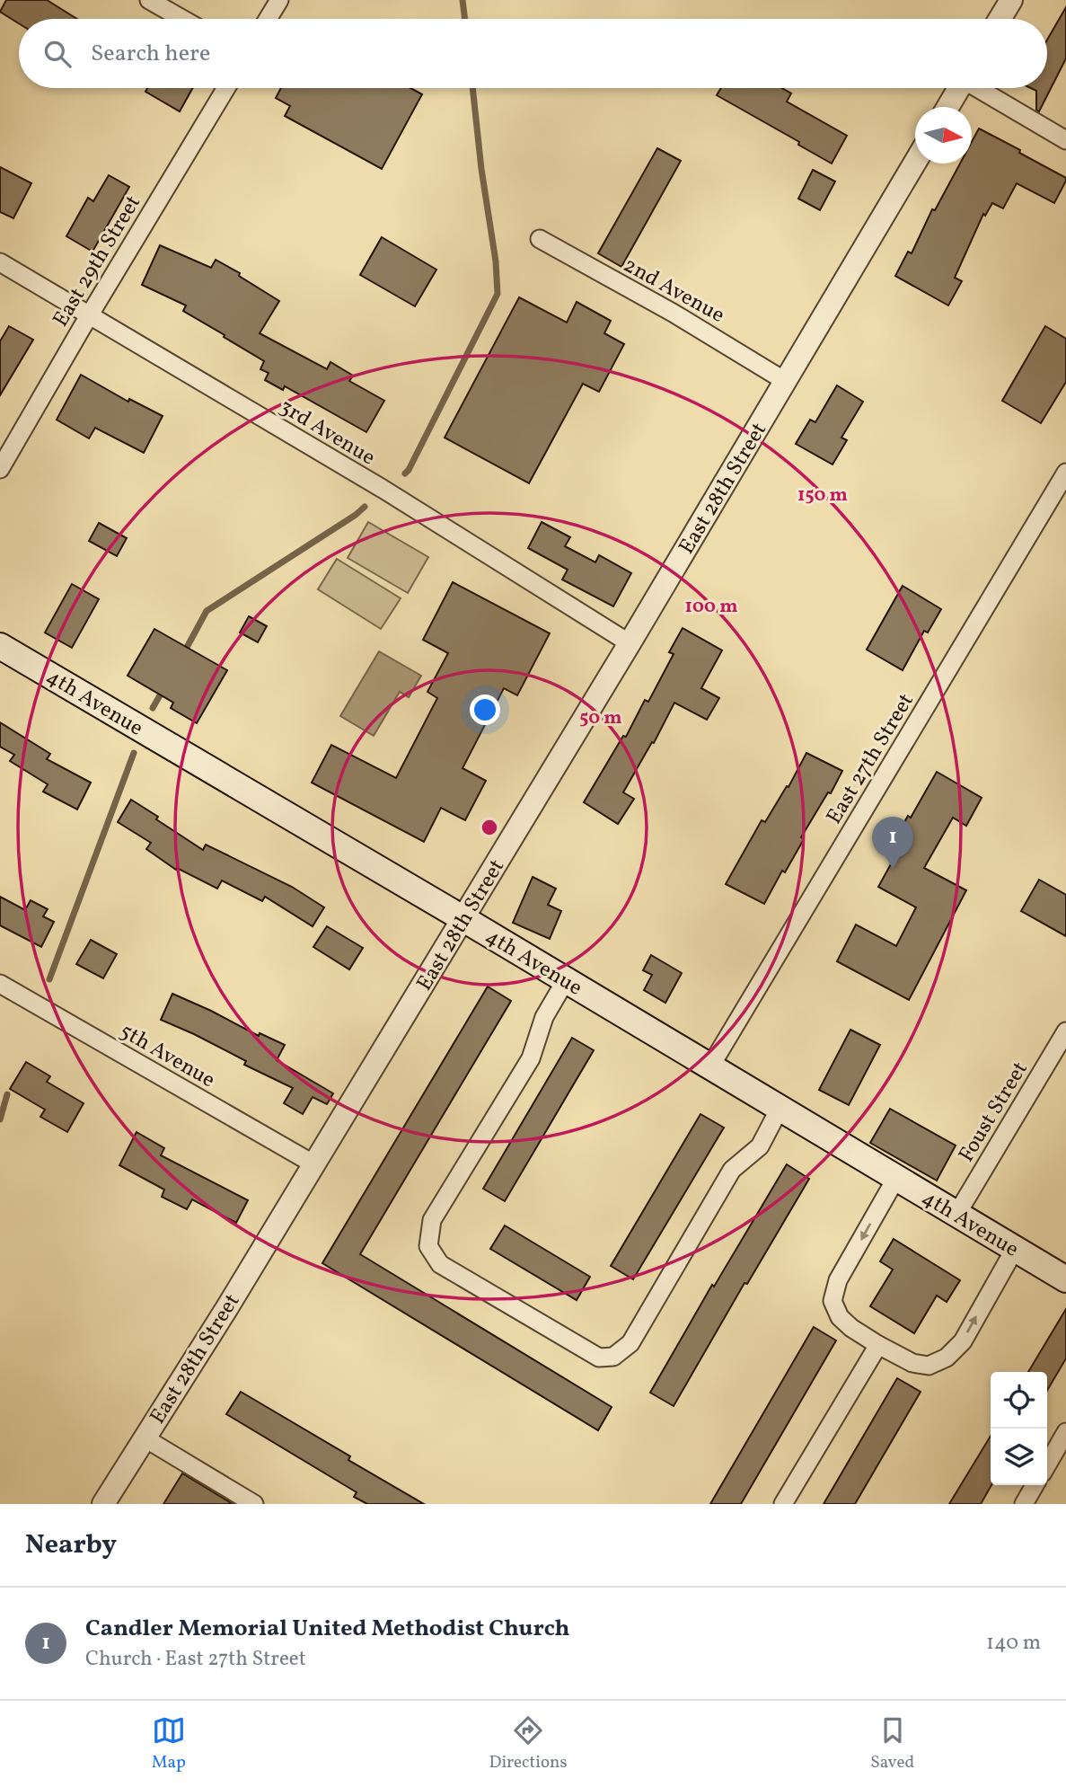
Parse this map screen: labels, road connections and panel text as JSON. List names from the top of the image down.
{
  "streets": {
    "main road": ["4th Avenue"],
    "street": [
      "East 29th Street",
      "2nd Avenue",
      "3rd Avenue",
      "East 28th Street",
      "East 27th Street",
      "5th Avenue",
      "Foust Street"
    ]
  },
  "crossings": [
    ["East 29th Street", "3rd Avenue"],
    ["2nd Avenue", "East 28th Street"],
    ["3rd Avenue", "East 28th Street"],
    ["East 28th Street", "4th Avenue"],
    ["East 28th Street", "5th Avenue"],
    ["4th Avenue", "East 27th Street"],
    ["4th Avenue", "Foust Street"]
  ],
  "north": "right",
  "page": {
    "search": "Search here",
    "pins": "1",
    "heading": "Nearby",
    "list": [
      {
        "mark": "1",
        "name": "Candler Memorial United Methodist Church",
        "note": "Church · East 27th Street",
        "value": "140 m"
      }
    ],
    "nav": ["Map", "Directions", "Saved"]
  },
  "rings": ["150 m", "100 m", "50 m"]
}
